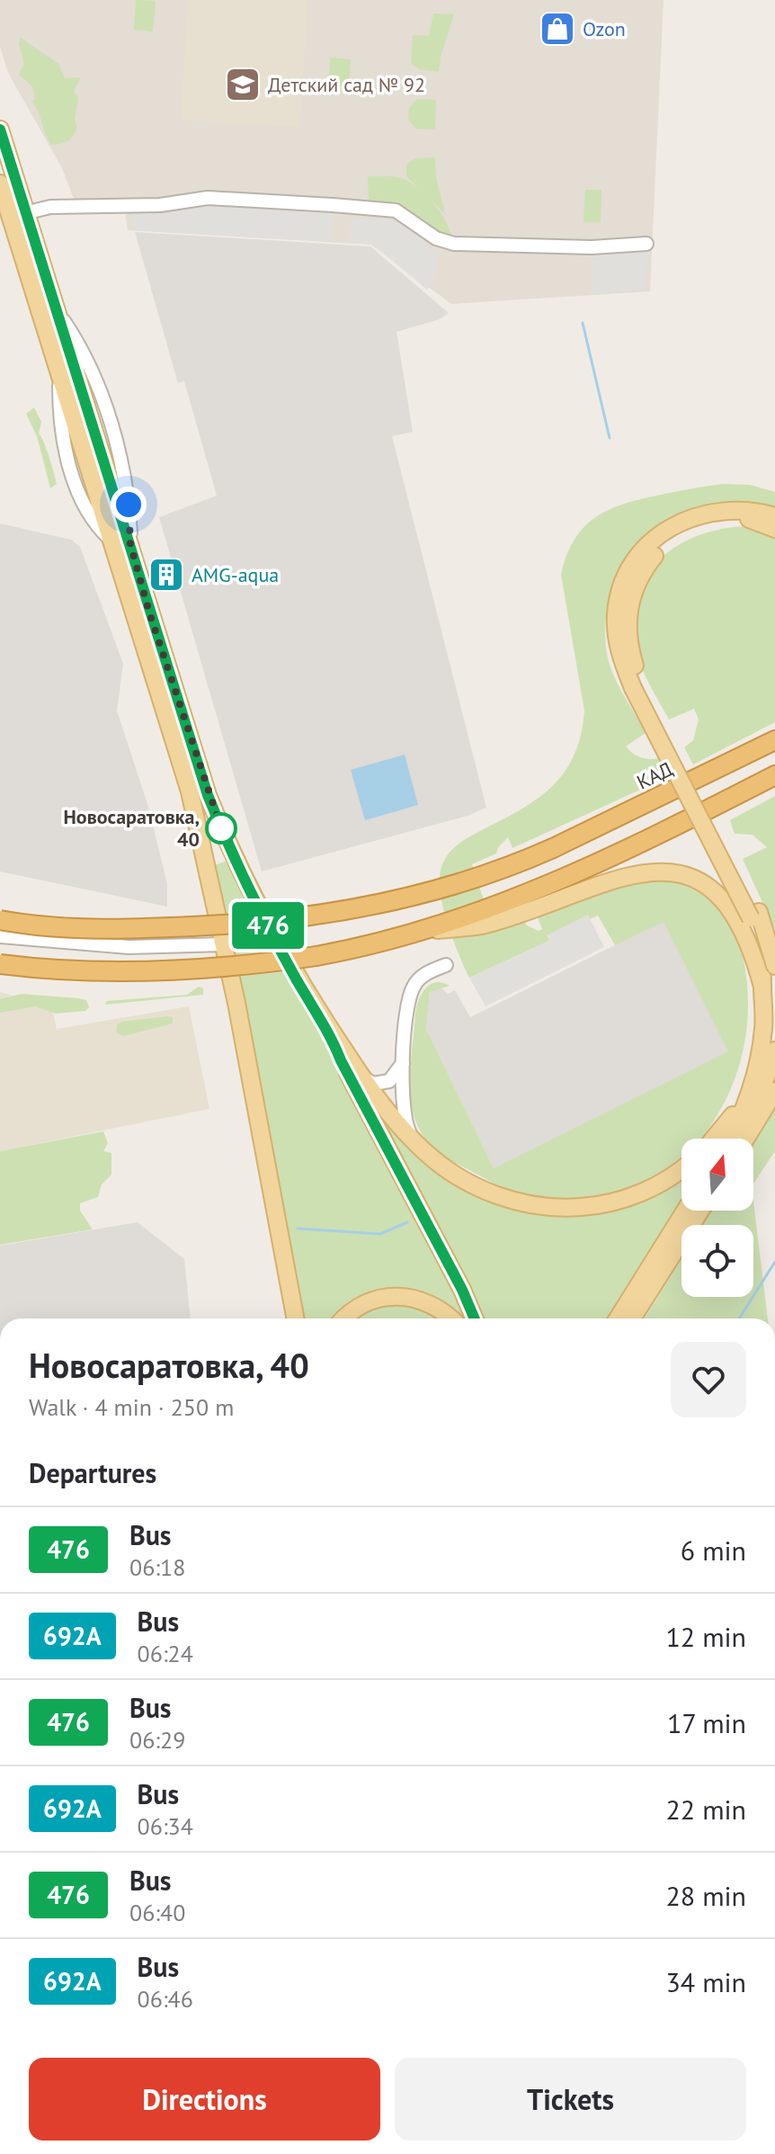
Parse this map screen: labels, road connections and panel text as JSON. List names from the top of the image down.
{
  "streets": {
    "highway": ["КАД"]
  },
  "places": {
    "shop": ["Ozon"],
    "school or university": ["Детский сад № 92"],
    "building": ["AMG-aqua"],
    "other": ["Новосаратовка, 40"]
  },
  "lines": ["bus line 476"],
  "north": "top",
  "page": {
    "on_map": "476",
    "heading": [
      ["Новосаратовка, 40", "Walk · 4 min · 250 m"],
      "Departures"
    ],
    "list": [
      {
        "mark": "476",
        "name": "Bus",
        "note": "06:18",
        "value": "6 min"
      },
      {
        "mark": "692А",
        "name": "Bus",
        "note": "06:24",
        "value": "12 min"
      },
      {
        "mark": "476",
        "name": "Bus",
        "note": "06:29",
        "value": "17 min"
      },
      {
        "mark": "692А",
        "name": "Bus",
        "note": "06:34",
        "value": "22 min"
      },
      {
        "mark": "476",
        "name": "Bus",
        "note": "06:40",
        "value": "28 min"
      },
      {
        "mark": "692А",
        "name": "Bus",
        "note": "06:46",
        "value": "34 min"
      }
    ],
    "buttons": ["Directions", "Tickets"]
  }
}
